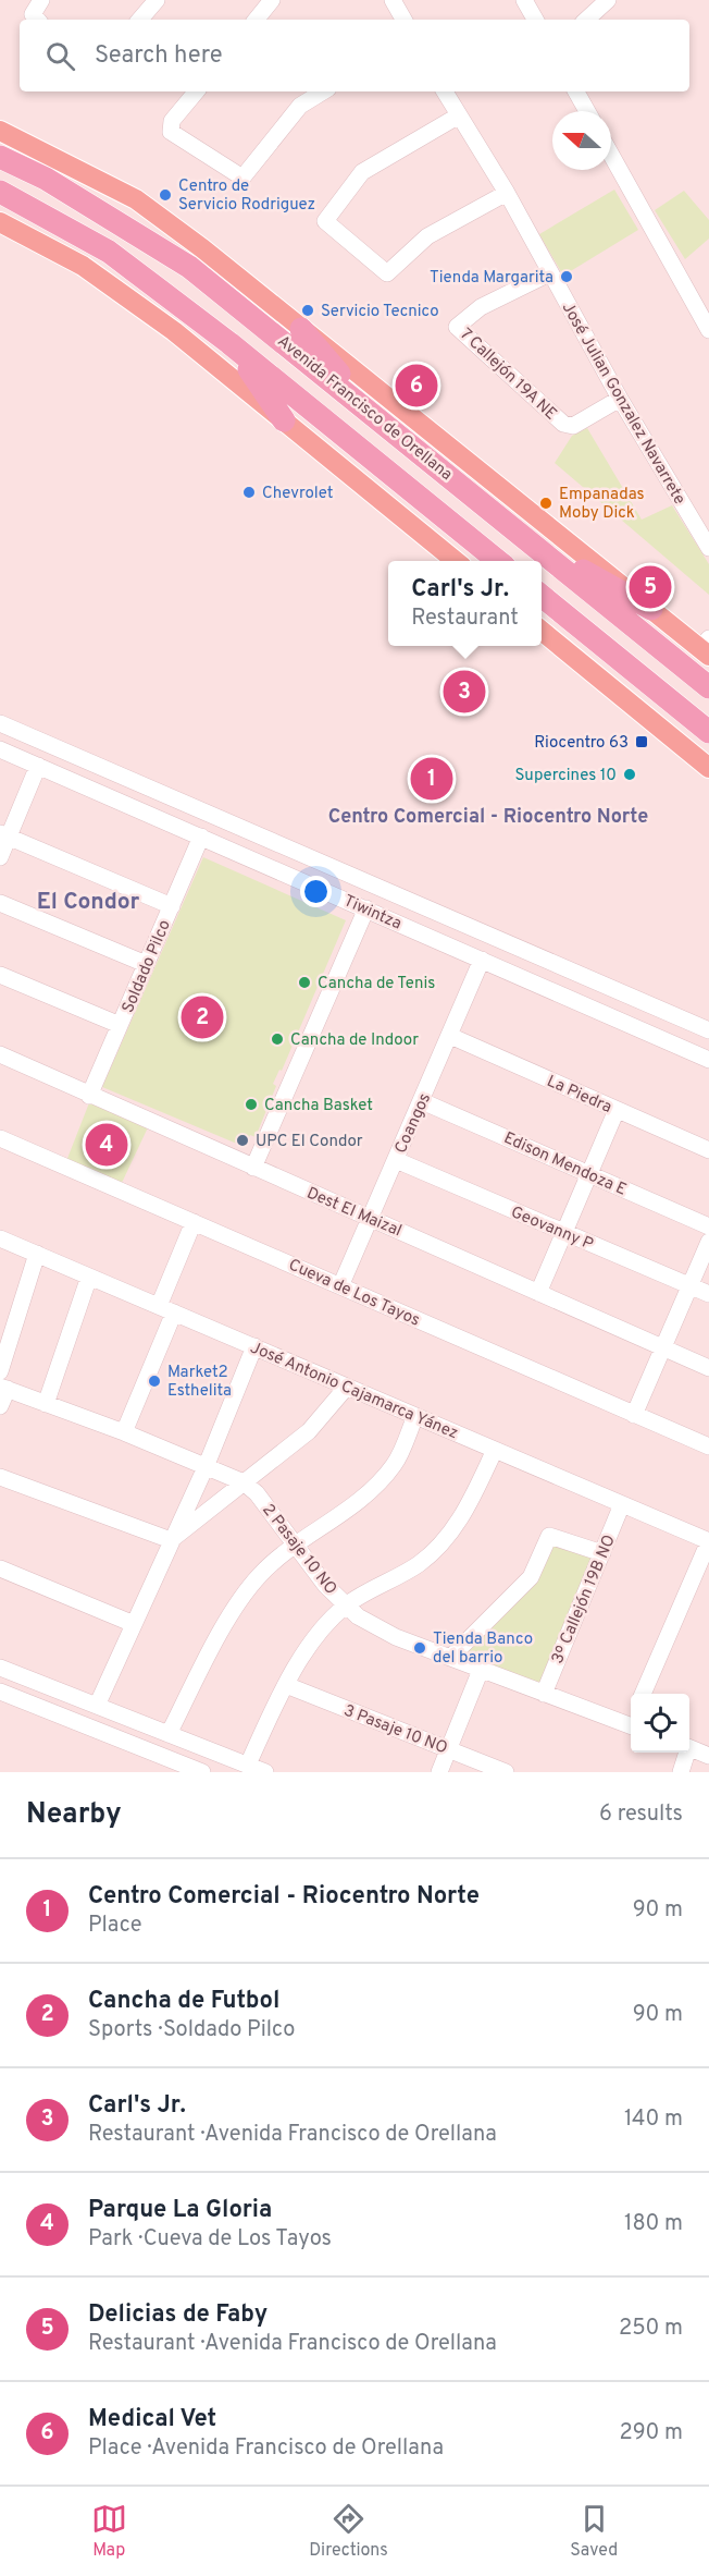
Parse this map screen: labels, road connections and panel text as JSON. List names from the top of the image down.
{
  "streets": {
    "highway": ["Avenida Francisco de Orellana"],
    "street": [
      "7 Callejón 19A NE",
      "José Julian Gonzalez Navarrete",
      "Tiwintza",
      "Soldado Pilco",
      "La Piedra",
      "Coangos",
      "Edison Mendoza E",
      "Dest El Maizal",
      "Geovanny P",
      "Cueva de Los Tayos",
      "José Antonio Cajamarca Yánez",
      "2 Pasaje 10 NO",
      "3º Callejón 19B NO",
      "3 Pasaje 10 NO"
    ]
  },
  "crossings": [
    ["7 Callejón 19A NE", "José Julian Gonzalez Navarrete"],
    ["Tiwintza", "Soldado Pilco"],
    ["Tiwintza", "Coangos"],
    ["Soldado Pilco", "Dest El Maizal"],
    ["La Piedra", "Coangos"],
    ["Coangos", "Edison Mendoza E"],
    ["Coangos", "Dest El Maizal"],
    ["Coangos", "Geovanny P"],
    ["Coangos", "Cueva de Los Tayos"],
    ["José Antonio Cajamarca Yánez", "3º Callejón 19B NO"],
    ["2 Pasaje 10 NO", "3º Callejón 19B NO"]
  ],
  "districts": ["Centro Comercial - Riocentro Norte", "El Condor"],
  "places": {
    "other": [
      "Centro de Servicio Rodriguez",
      "Tienda Margarita",
      "Servicio Tecnico",
      "Chevrolet",
      "Empanadas Moby Dick",
      "Supercines 10",
      "Cancha de Tenis",
      "Cancha de Indoor",
      "Cancha Basket",
      "UPC El Condor",
      "Market2 Esthelita",
      "Tienda Banco del barrio"
    ],
    "transit": ["Riocentro 63"]
  },
  "north": "left",
  "page": {
    "search": "Search here",
    "pins": [
      "6",
      "5",
      "3",
      "1",
      "2",
      "4"
    ],
    "popup": ["Carl's Jr.", "Restaurant"],
    "heading": ["Nearby", "6 results"],
    "list": [
      {
        "mark": "1",
        "name": "Centro Comercial - Riocentro Norte",
        "note": "Place",
        "value": "90 m"
      },
      {
        "mark": "2",
        "name": "Cancha de Futbol",
        "note": "Sports · Soldado Pilco",
        "value": "90 m"
      },
      {
        "mark": "3",
        "name": "Carl's Jr.",
        "note": "Restaurant · Avenida Francisco de Orellana",
        "value": "140 m"
      },
      {
        "mark": "4",
        "name": "Parque La Gloria",
        "note": "Park · Cueva de Los Tayos",
        "value": "180 m"
      },
      {
        "mark": "5",
        "name": "Delicias de Faby",
        "note": "Restaurant · Avenida Francisco de Orellana",
        "value": "250 m"
      },
      {
        "mark": "6",
        "name": "Medical Vet",
        "note": "Place · Avenida Francisco de Orellana",
        "value": "290 m"
      }
    ],
    "nav": ["Map", "Directions", "Saved"]
  }
}
